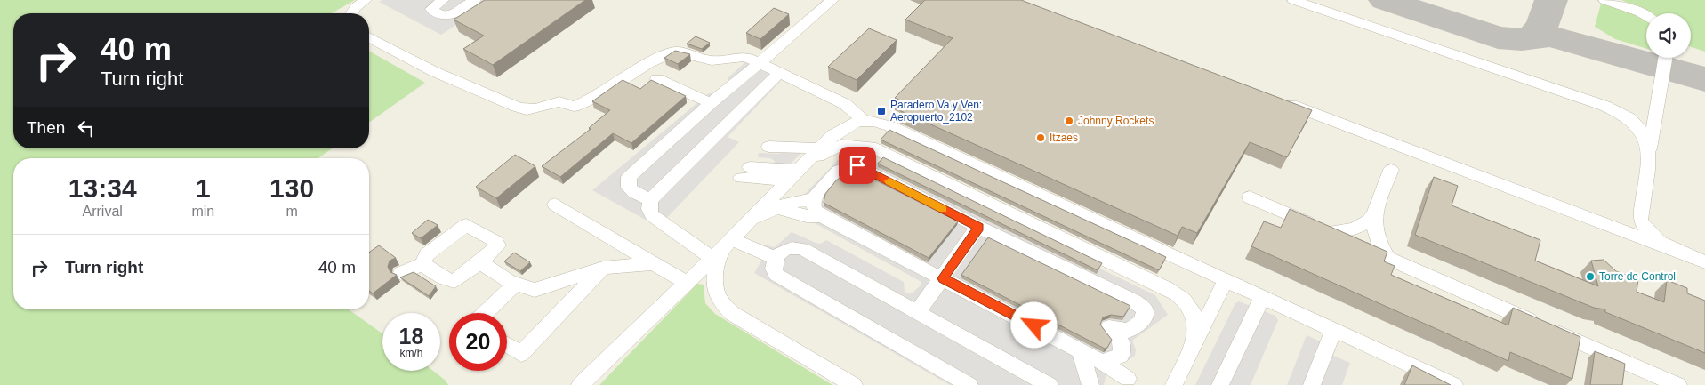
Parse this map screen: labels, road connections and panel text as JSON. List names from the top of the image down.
{
  "places": {
    "transit": ["Paradero Va y Ven: Aeropuerto_2102"],
    "other": ["Johnny Rockets", "Itzaes", "Torre de Control"]
  },
  "page": {
    "turn": ["40 m", "Turn right"],
    "then": "Then",
    "eta": [
      "13:34",
      "Arrival",
      "1",
      "min",
      "130",
      "m"
    ],
    "list": [
      {
        "name": "Turn right",
        "value": "40 m"
      }
    ],
    "speed": "18 km/h",
    "limit": "20"
  }
}
